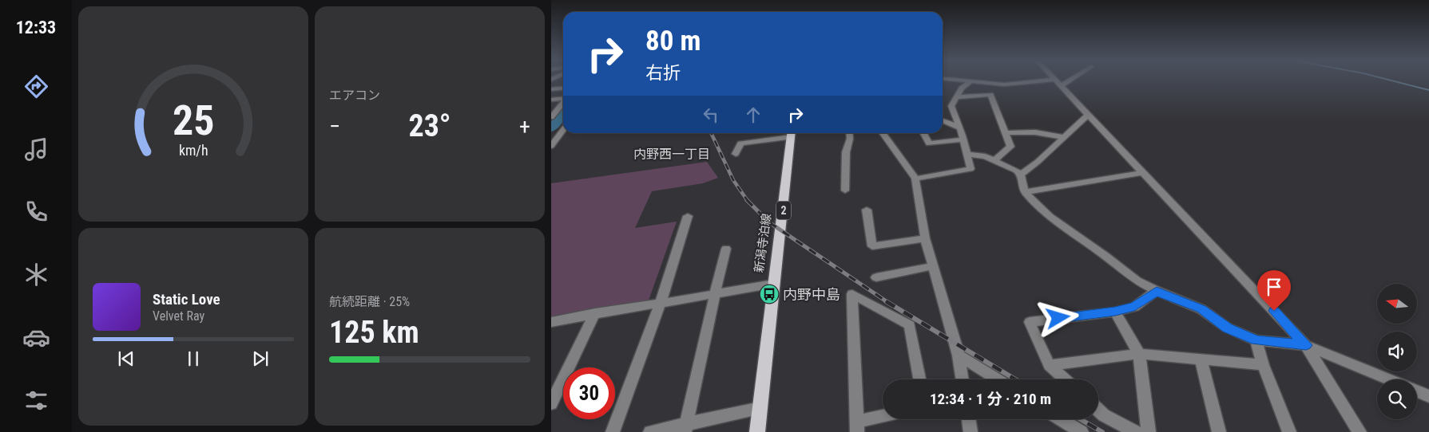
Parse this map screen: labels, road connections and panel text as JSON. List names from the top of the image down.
{
  "streets": {
    "main road": ["2", "新潟寺泊線"]
  },
  "districts": ["内野西一丁目"],
  "places": {
    "bus stop": ["内野中島"]
  },
  "north": "left",
  "page": {
    "tabs": "12:33",
    "tile": [
      "エアコン",
      ["航続距離 · 25%", "125 km"]
    ],
    "turn": ["80 m", "右折"],
    "heat": ["−", "23°", "+"],
    "song": ["Static Love", "Velvet Ray"],
    "limit": "30",
    "trip": "12:34 · 1 分 · 210 m",
    "gauge": ["25", "km/h"]
  }
}
